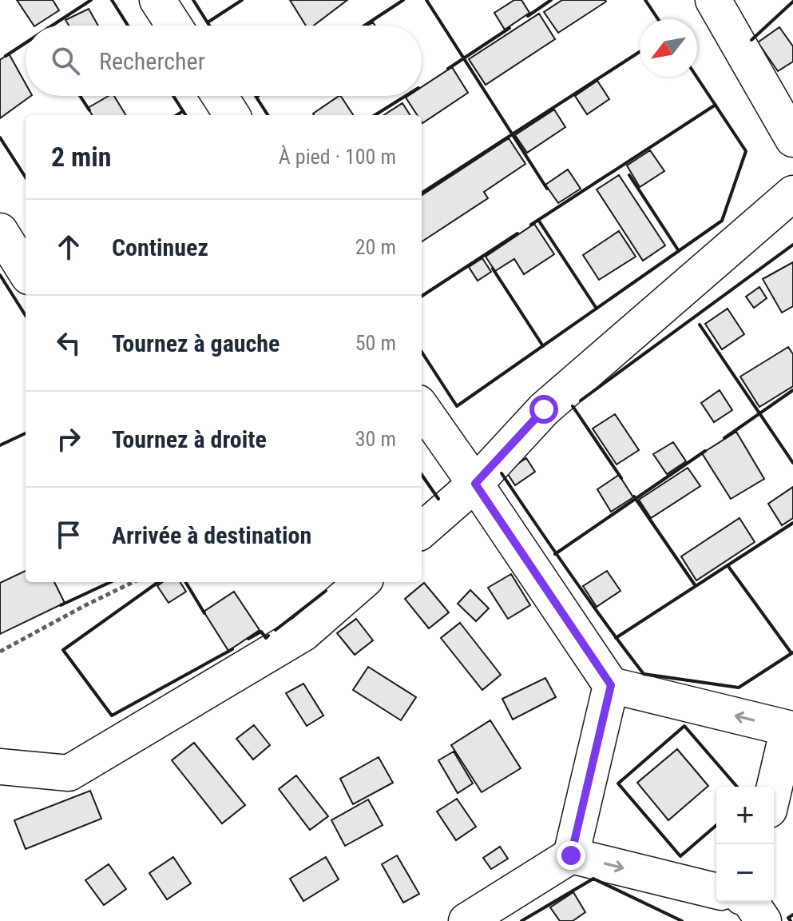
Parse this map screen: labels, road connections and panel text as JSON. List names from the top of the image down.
{
  "north": "bottom left",
  "page": {
    "search": "Rechercher",
    "heading": ["2 min", "À pied · 100 m"],
    "list": [
      ["Continuez", "20 m"],
      ["Tournez à gauche", "50 m"],
      ["Tournez à droite", "30 m"],
      "Arrivée à destination"
    ],
    "map_buttons": ["+", "−"]
  }
}
